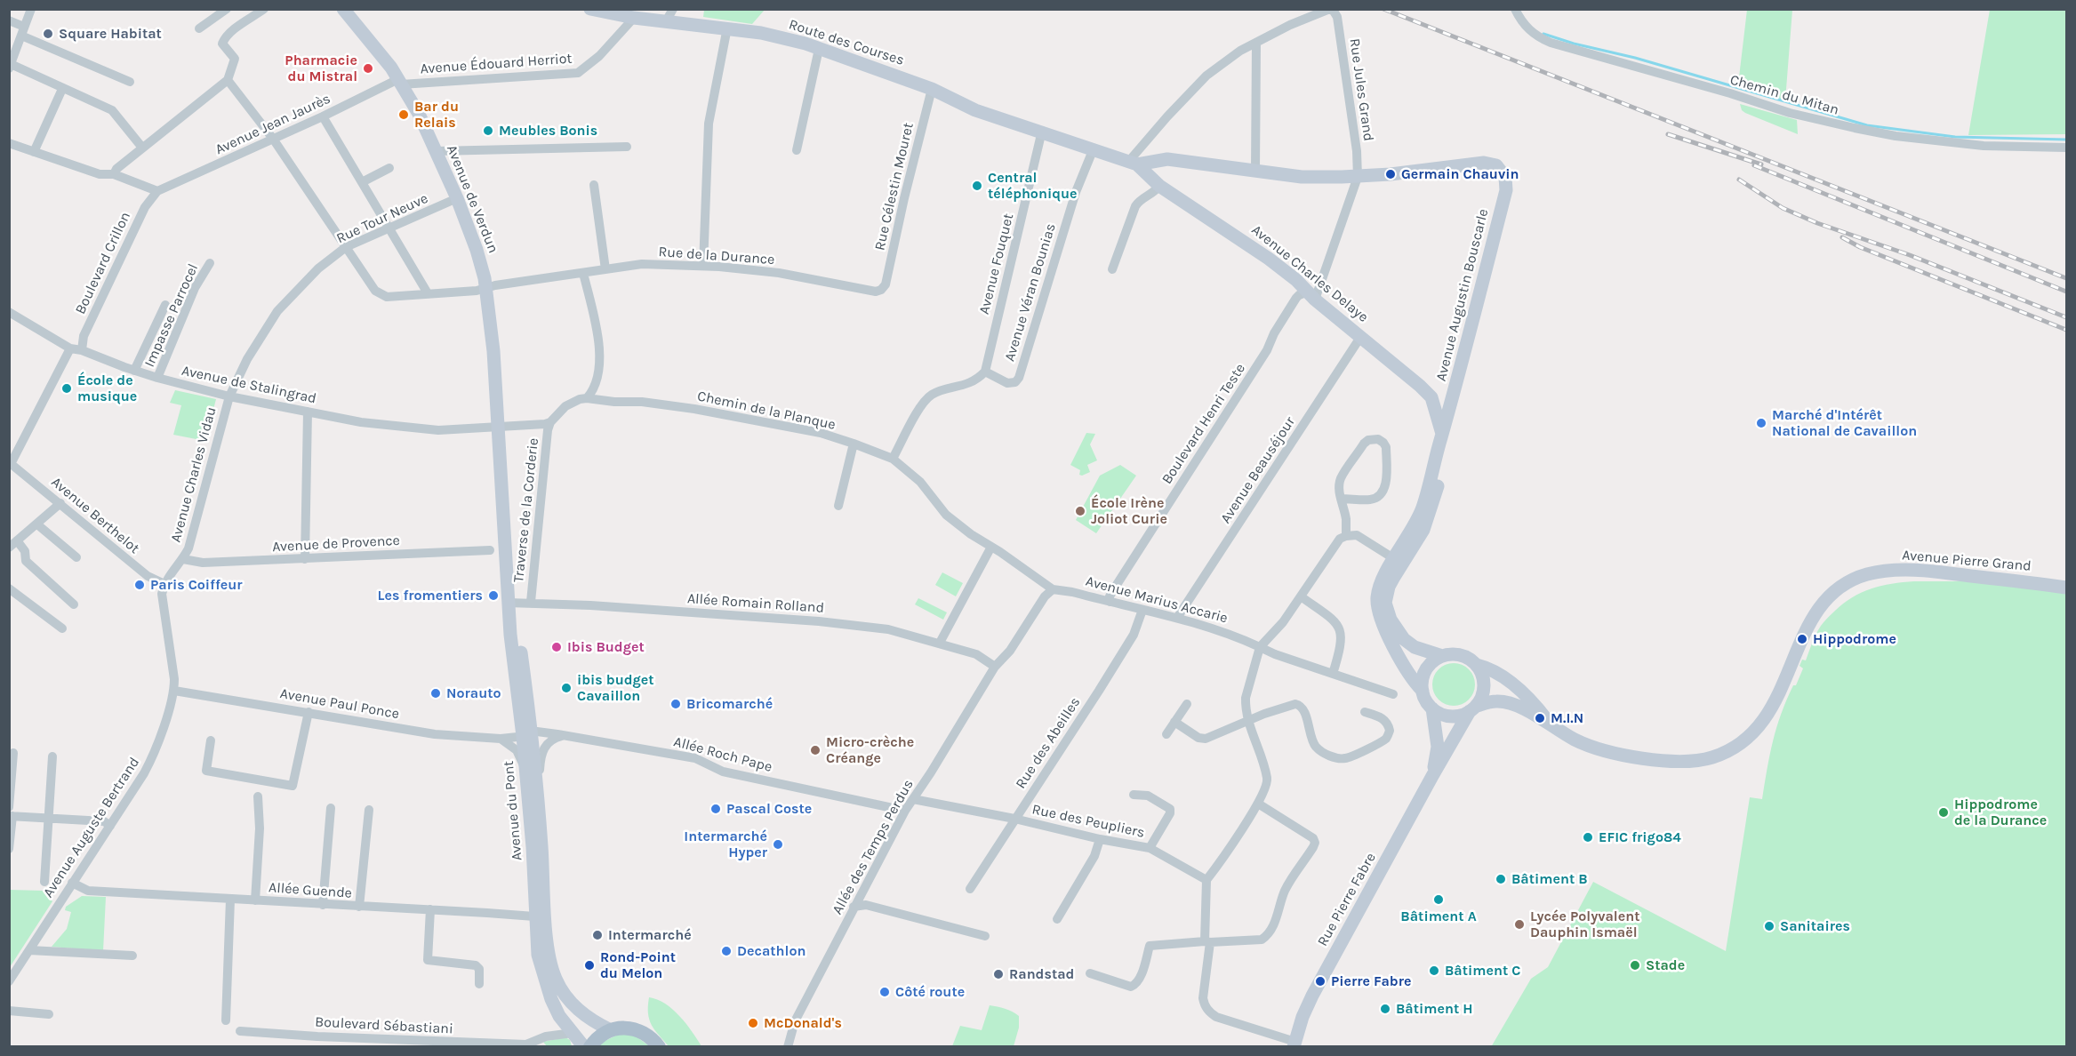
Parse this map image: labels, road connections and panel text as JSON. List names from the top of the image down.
{
  "streets": {
    "street": [
      "Route des Courses",
      "Avenue Édouard Herriot",
      "Rue Jules Grand",
      "Chemin du Mitan",
      "Avenue Jean Jaurès",
      "Rue Célestin Mouret",
      "Avenue de Verdun",
      "Rue Tour Neuve",
      "Rue de la Durance",
      "Boulevard Crillon",
      "Avenue Fouquet",
      "Avenue Charles Delaye",
      "Avenue Véran Bounias",
      "Avenue Augustin Bouscarle",
      "Impasse Parrocel",
      "Avenue de Stalingrad",
      "Chemin de la Planque",
      "Boulevard Henri Teste",
      "Avenue Beauséjour",
      "Avenue Charles Vidau",
      "Traverse de la Corderie",
      "Avenue Berthelot",
      "Avenue de Provence",
      "Avenue Pierre Grand",
      "Avenue Marius Accarie",
      "Allée Romain Rolland",
      "Avenue Paul Ponce",
      "Rue des Abeilles",
      "Allée Roch Pape",
      "Avenue du Pont",
      "Rue des Peupliers",
      "Avenue Auguste Bertrand",
      "Allée des Temps Perdus",
      "Allée Guende",
      "Rue Pierre Fabre",
      "Boulevard Sébastiani"
    ]
  },
  "crossings": [
    ["Route des Courses", "Avenue Édouard Herriot"],
    ["Route des Courses", "Rue Célestin Mouret"],
    ["Route des Courses", "Avenue Fouquet"],
    ["Route des Courses", "Avenue Charles Delaye"],
    ["Route des Courses", "Avenue Véran Bounias"],
    ["Avenue Édouard Herriot", "Avenue Jean Jaurès"],
    ["Avenue Édouard Herriot", "Avenue de Verdun"],
    ["Rue Jules Grand", "Avenue Augustin Bouscarle"],
    ["Avenue Jean Jaurès", "Avenue de Verdun"],
    ["Avenue Jean Jaurès", "Boulevard Crillon"],
    ["Rue Célestin Mouret", "Rue de la Durance"],
    ["Avenue de Verdun", "Rue Tour Neuve"],
    ["Avenue de Verdun", "Rue de la Durance"],
    ["Avenue de Verdun", "Avenue de Stalingrad"],
    ["Avenue de Verdun", "Avenue du Pont"],
    ["Rue Tour Neuve", "Rue de la Durance"],
    ["Rue Tour Neuve", "Avenue de Stalingrad"],
    ["Rue Tour Neuve", "Avenue Charles Vidau"],
    ["Boulevard Crillon", "Avenue de Stalingrad"],
    ["Avenue Fouquet", "Avenue Véran Bounias"],
    ["Avenue Charles Delaye", "Avenue Augustin Bouscarle"],
    ["Avenue Charles Delaye", "Boulevard Henri Teste"],
    ["Avenue Charles Delaye", "Avenue Beauséjour"],
    ["Impasse Parrocel", "Avenue de Stalingrad"],
    ["Avenue de Stalingrad", "Avenue Charles Vidau"],
    ["Avenue de Stalingrad", "Avenue du Pont"],
    ["Chemin de la Planque", "Avenue Marius Accarie"],
    ["Chemin de la Planque", "Allée des Temps Perdus"],
    ["Boulevard Henri Teste", "Avenue Marius Accarie"],
    ["Avenue Beauséjour", "Avenue Marius Accarie"],
    ["Avenue Charles Vidau", "Avenue Berthelot"],
    ["Avenue Charles Vidau", "Avenue de Provence"],
    ["Avenue Charles Vidau", "Avenue Auguste Bertrand"],
    ["Traverse de la Corderie", "Allée Romain Rolland"],
    ["Avenue Berthelot", "Avenue Auguste Bertrand"],
    ["Avenue Pierre Grand", "Rue Pierre Fabre"],
    ["Avenue Marius Accarie", "Rue des Abeilles"],
    ["Avenue Marius Accarie", "Allée des Temps Perdus"],
    ["Allée Romain Rolland", "Avenue du Pont"],
    ["Allée Romain Rolland", "Allée des Temps Perdus"],
    ["Avenue Paul Ponce", "Allée Roch Pape"],
    ["Avenue Paul Ponce", "Avenue du Pont"],
    ["Avenue Paul Ponce", "Avenue Auguste Bertrand"],
    ["Rue des Abeilles", "Rue des Peupliers"],
    ["Allée Roch Pape", "Avenue du Pont"],
    ["Allée Roch Pape", "Allée des Temps Perdus"],
    ["Avenue du Pont", "Allée Guende"],
    ["Rue des Peupliers", "Allée des Temps Perdus"],
    ["Avenue Auguste Bertrand", "Allée Guende"]
  ],
  "places": [
    "Square Habitat",
    "Pharmacie du Mistral",
    "Bar du Relais",
    "Meubles Bonis",
    "Germain Chauvin",
    "Central téléphonique",
    "École de musique",
    "Marché d'Intérêt National de Cavaillon",
    "École Irène Joliot Curie",
    "Paris Coiffeur",
    "Les fromentiers",
    "Hippodrome",
    "Ibis Budget",
    "ibis budget Cavaillon",
    "Norauto",
    "Bricomarché",
    "M.I.N",
    "Micro-crèche Créange",
    "Pascal Coste",
    "Hippodrome de la Durance",
    "EFIC frigo84",
    "Intermarché Hyper",
    "Bâtiment B",
    "Bâtiment A",
    "Lycée Polyvalent Dauphin Ismaël",
    "Sanitaires",
    "Intermarché",
    "Decathlon",
    "Rond-Point du Melon",
    "Stade",
    "Bâtiment C",
    "Randstad",
    "Pierre Fabre",
    "Côté route",
    "Bâtiment H",
    "McDonald's"
  ]
}
